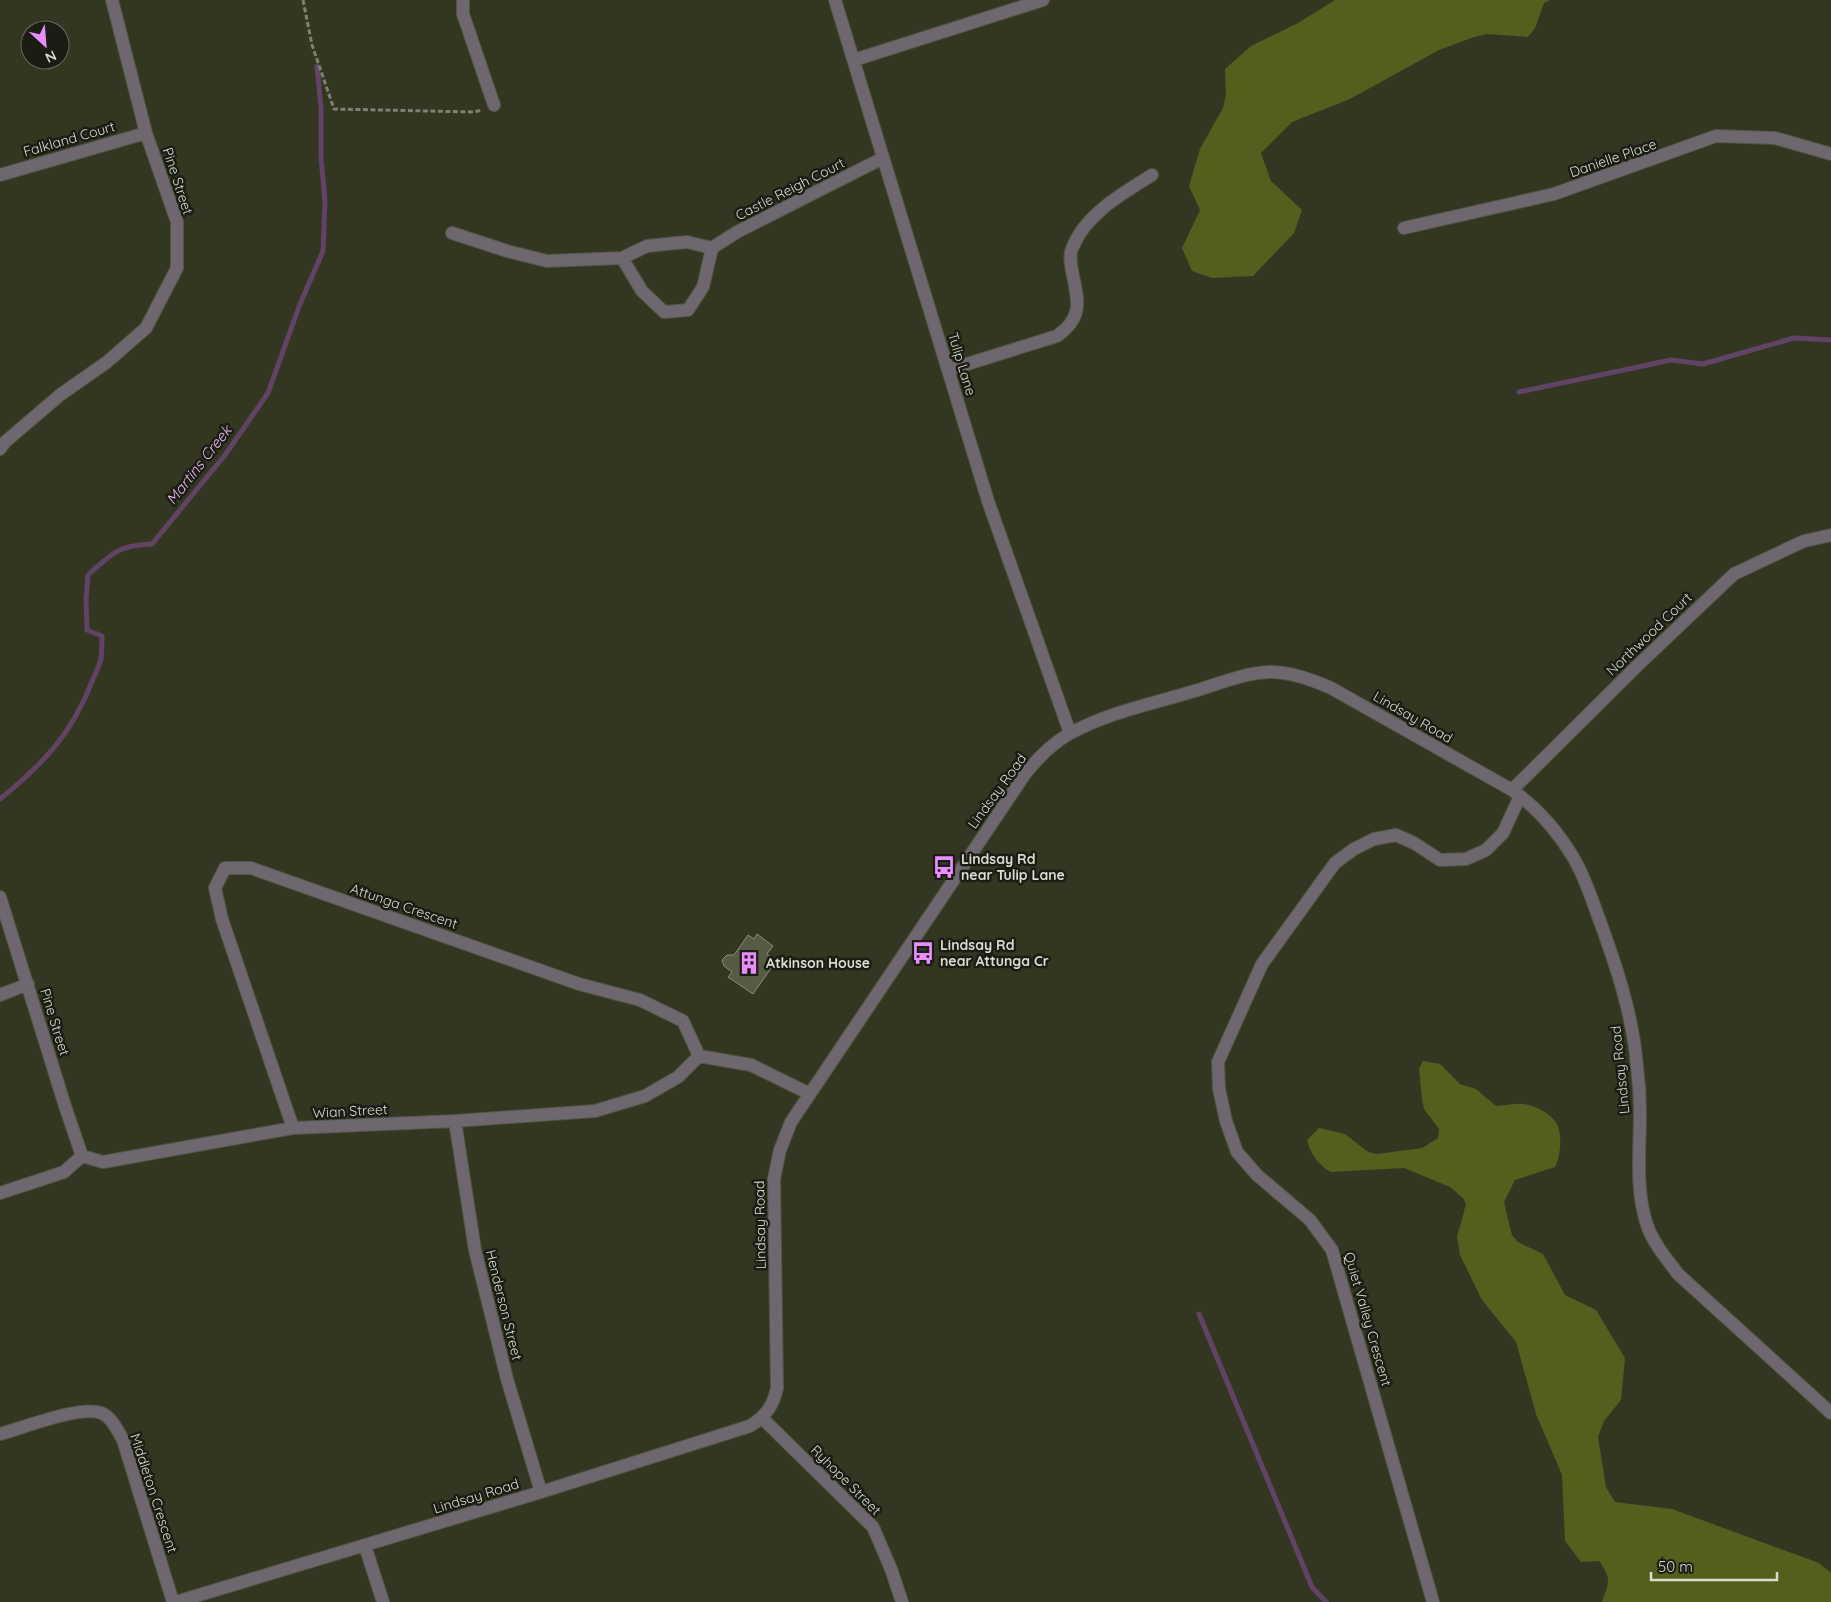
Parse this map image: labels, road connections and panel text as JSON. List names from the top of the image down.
{
  "streets": {
    "street": [
      "Falkland Court",
      "Danielle Place",
      "Pine Street",
      "Castle Reigh Court",
      "Tulip Lane",
      "Northwood Court",
      "Lindsay Road",
      "Attunga Crescent",
      "Wian Street",
      "Henderson Street",
      "Quiet Valley Crescent",
      "Ryhope Street",
      "Middleton Crescent"
    ]
  },
  "crossings": [
    ["Falkland Court", "Pine Street"],
    ["Pine Street", "Wian Street"],
    ["Castle Reigh Court", "Tulip Lane"],
    ["Tulip Lane", "Lindsay Road"],
    ["Northwood Court", "Lindsay Road"],
    ["Northwood Court", "Quiet Valley Crescent"],
    ["Lindsay Road", "Henderson Street"],
    ["Lindsay Road", "Quiet Valley Crescent"],
    ["Lindsay Road", "Ryhope Street"],
    ["Lindsay Road", "Middleton Crescent"],
    ["Attunga Crescent", "Wian Street"],
    ["Wian Street", "Henderson Street"]
  ],
  "water": ["Martins Creek"],
  "places": {
    "bus stop": ["Lindsay Rd near Tulip Lane", "Lindsay Rd near Attunga Cr"],
    "building": ["Atkinson House"]
  },
  "scale_bar": "50 m",
  "north": "bottom right"
}
